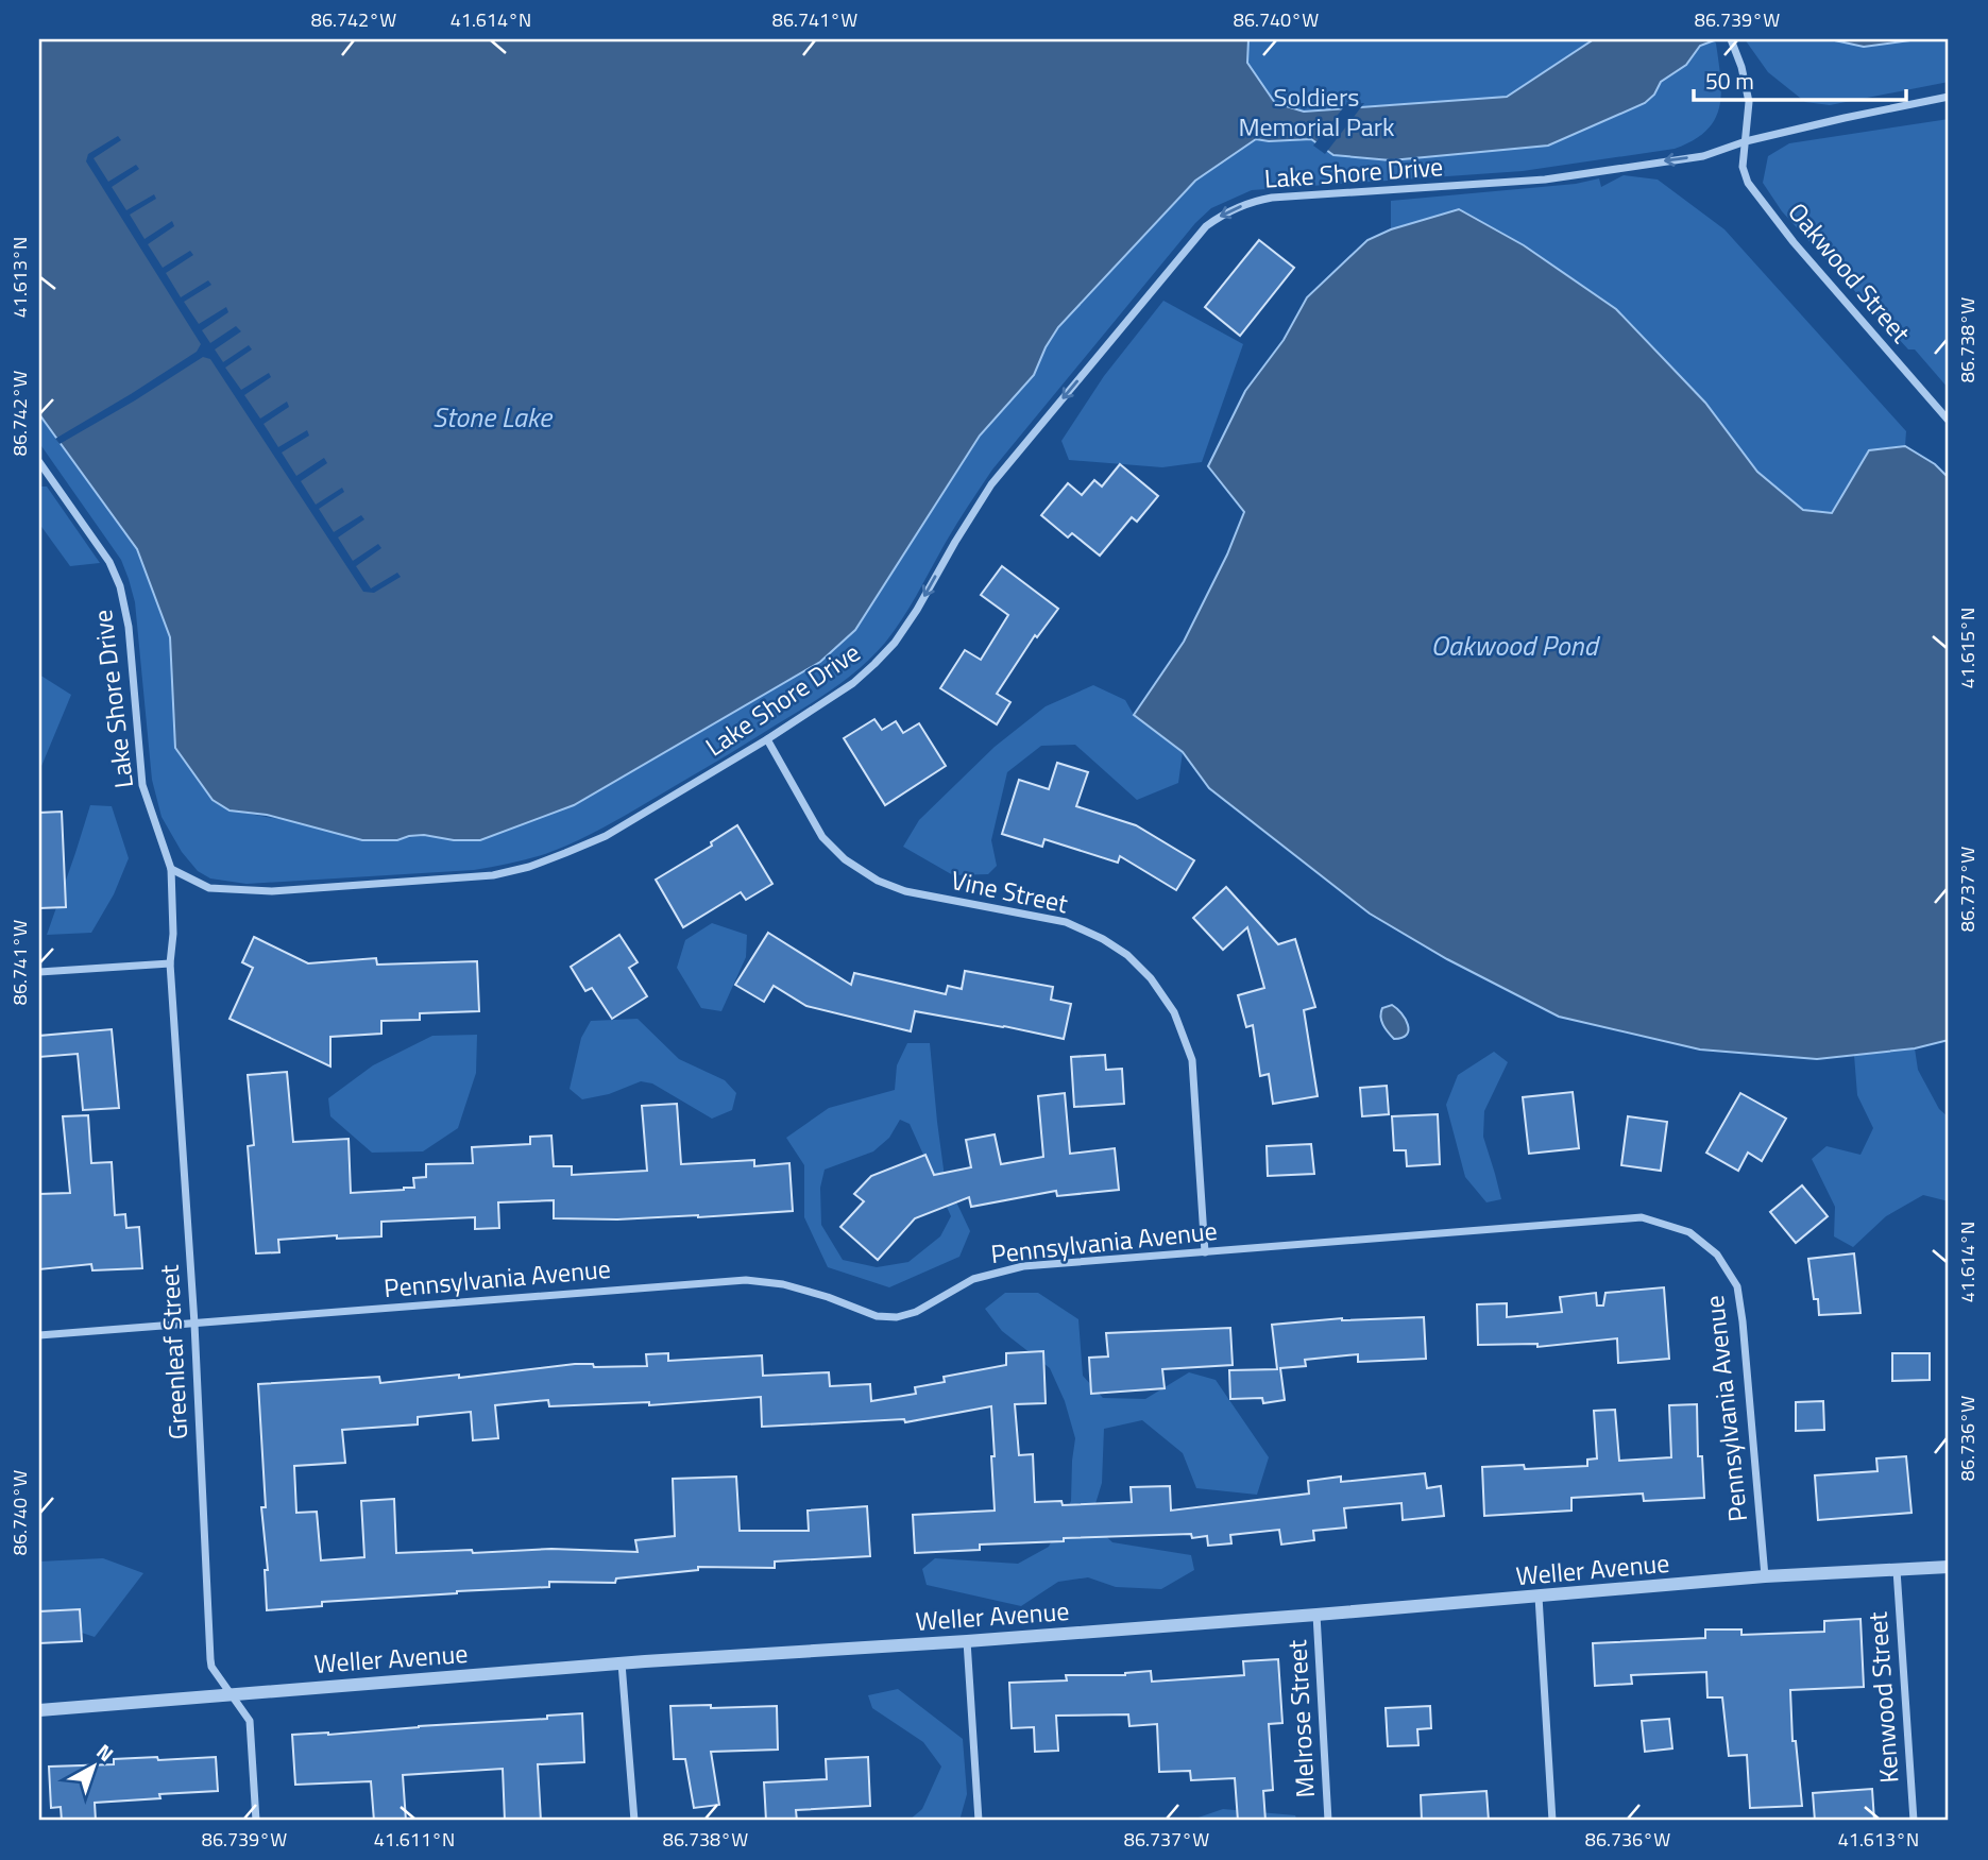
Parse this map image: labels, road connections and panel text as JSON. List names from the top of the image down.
{
  "streets": {
    "street": [
      "Lake Shore Drive",
      "Oakwood Street",
      "Vine Street",
      "Pennsylvania Avenue",
      "Greenleaf Street",
      "Weller Avenue",
      "Kenwood Street",
      "Melrose Street"
    ]
  },
  "crossings": [
    ["Lake Shore Drive", "Oakwood Street"],
    ["Lake Shore Drive", "Vine Street"],
    ["Lake Shore Drive", "Greenleaf Street"],
    ["Vine Street", "Pennsylvania Avenue"],
    ["Pennsylvania Avenue", "Greenleaf Street"],
    ["Pennsylvania Avenue", "Weller Avenue"],
    ["Greenleaf Street", "Weller Avenue"],
    ["Weller Avenue", "Kenwood Street"],
    ["Weller Avenue", "Melrose Street"]
  ],
  "one_way": ["Lake Shore Drive"],
  "water": ["Stone Lake", "Oakwood Pond"],
  "parks": ["Soldiers Memorial Park"],
  "scale_bar": "50 m",
  "north": "top right",
  "coordinates": [
    "86.742°W",
    "41.614°N",
    "86.741°W",
    "86.740°W",
    "86.739°W",
    "41.613°N",
    "86.738°W",
    "41.615°N",
    "86.737°W",
    "86.736°W",
    "41.611°N"
  ]
}
